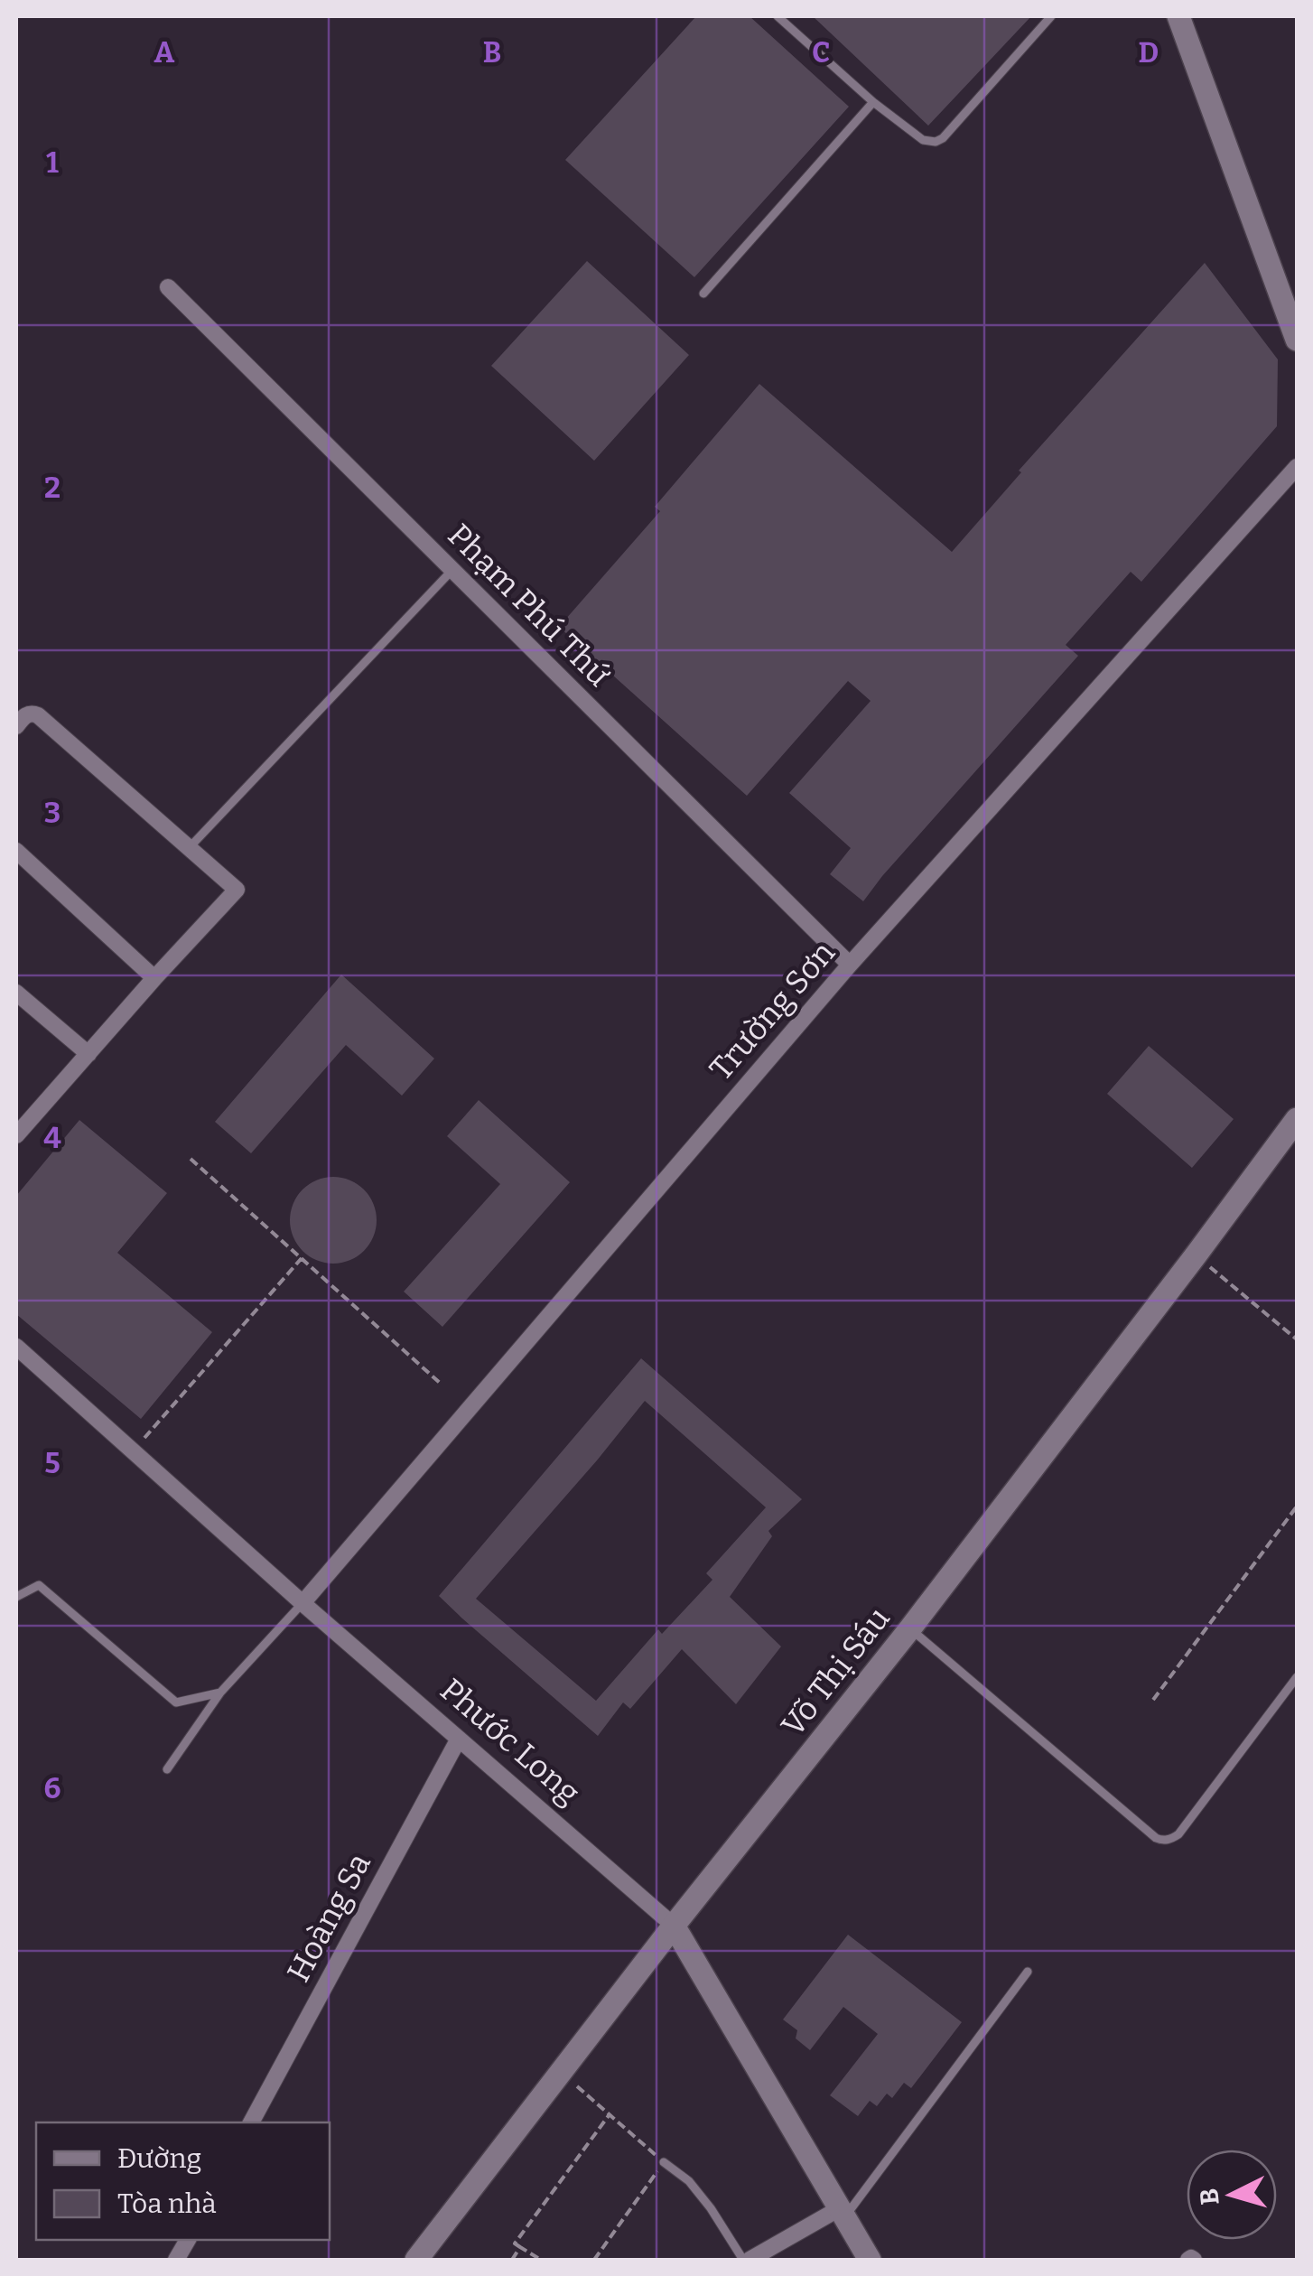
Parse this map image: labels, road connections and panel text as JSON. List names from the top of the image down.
{
  "streets": {
    "main road": ["Võ Thị Sáu", "Phước Long"],
    "street": ["Phạm Phú Thứ", "Trường Sơn", "Hoàng Sa"]
  },
  "crossings": [
    ["Phạm Phú Thứ", "Trường Sơn"],
    ["Trường Sơn", "Phước Long"],
    ["Võ Thị Sáu", "Phước Long"],
    ["Phước Long", "Hoàng Sa"]
  ],
  "legend": ["Đường", "Tòa nhà"],
  "north": "left",
  "grid": {
    "columns": [
      "A",
      "B",
      "C",
      "D"
    ],
    "rows": [
      "1",
      "2",
      "3",
      "4",
      "5",
      "6"
    ]
  }
}
